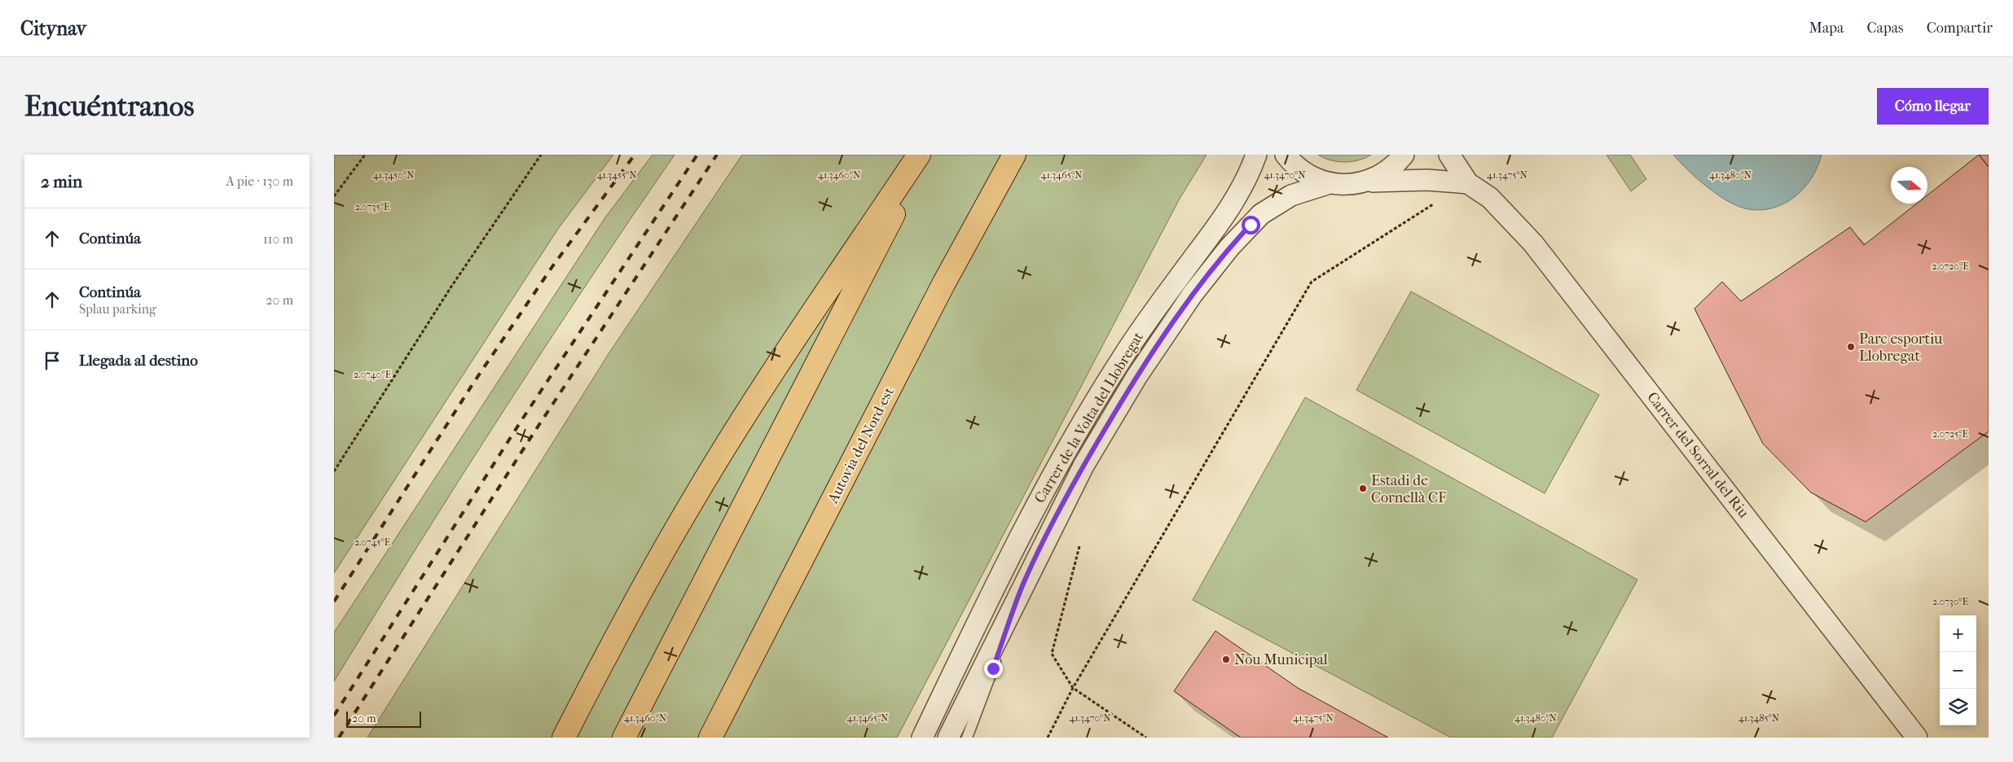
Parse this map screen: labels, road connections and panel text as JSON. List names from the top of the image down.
{
  "streets": {
    "highway": ["Autovia del Nord-est"],
    "street": ["Carrer de la Volta del Llobregat", "Carrer del Sorral del Riu"]
  },
  "places": ["Parc esportiu Llobregat", "Estadi de Cornellà CF", "Nou Municipal"],
  "scale_bar": "20 m",
  "north": "right",
  "page": {
    "header": "Citynav",
    "nav": ["Mapa", "Capas", "Compartir"],
    "buttons": "Cómo llegar",
    "title": "Encuéntranos",
    "heading": ["2 min", "A pie · 130 m"],
    "list": [
      ["Continúa", "110 m"],
      ["Continúa", "Splau parking", "20 m"],
      "Llegada al destino"
    ],
    "map_buttons": ["+", "−"],
    "scale": "20 m"
  },
  "coordinates": [
    "41.3450°N",
    "41.3455°N",
    "41.3460°N",
    "41.3465°N",
    "41.3470°N",
    "41.3475°N",
    "41.3480°N",
    "2.0735°E",
    "2.0720°E",
    "2.0740°E",
    "2.0725°E",
    "2.0745°E",
    "2.0730°E",
    "41.3485°N"
  ]
}
